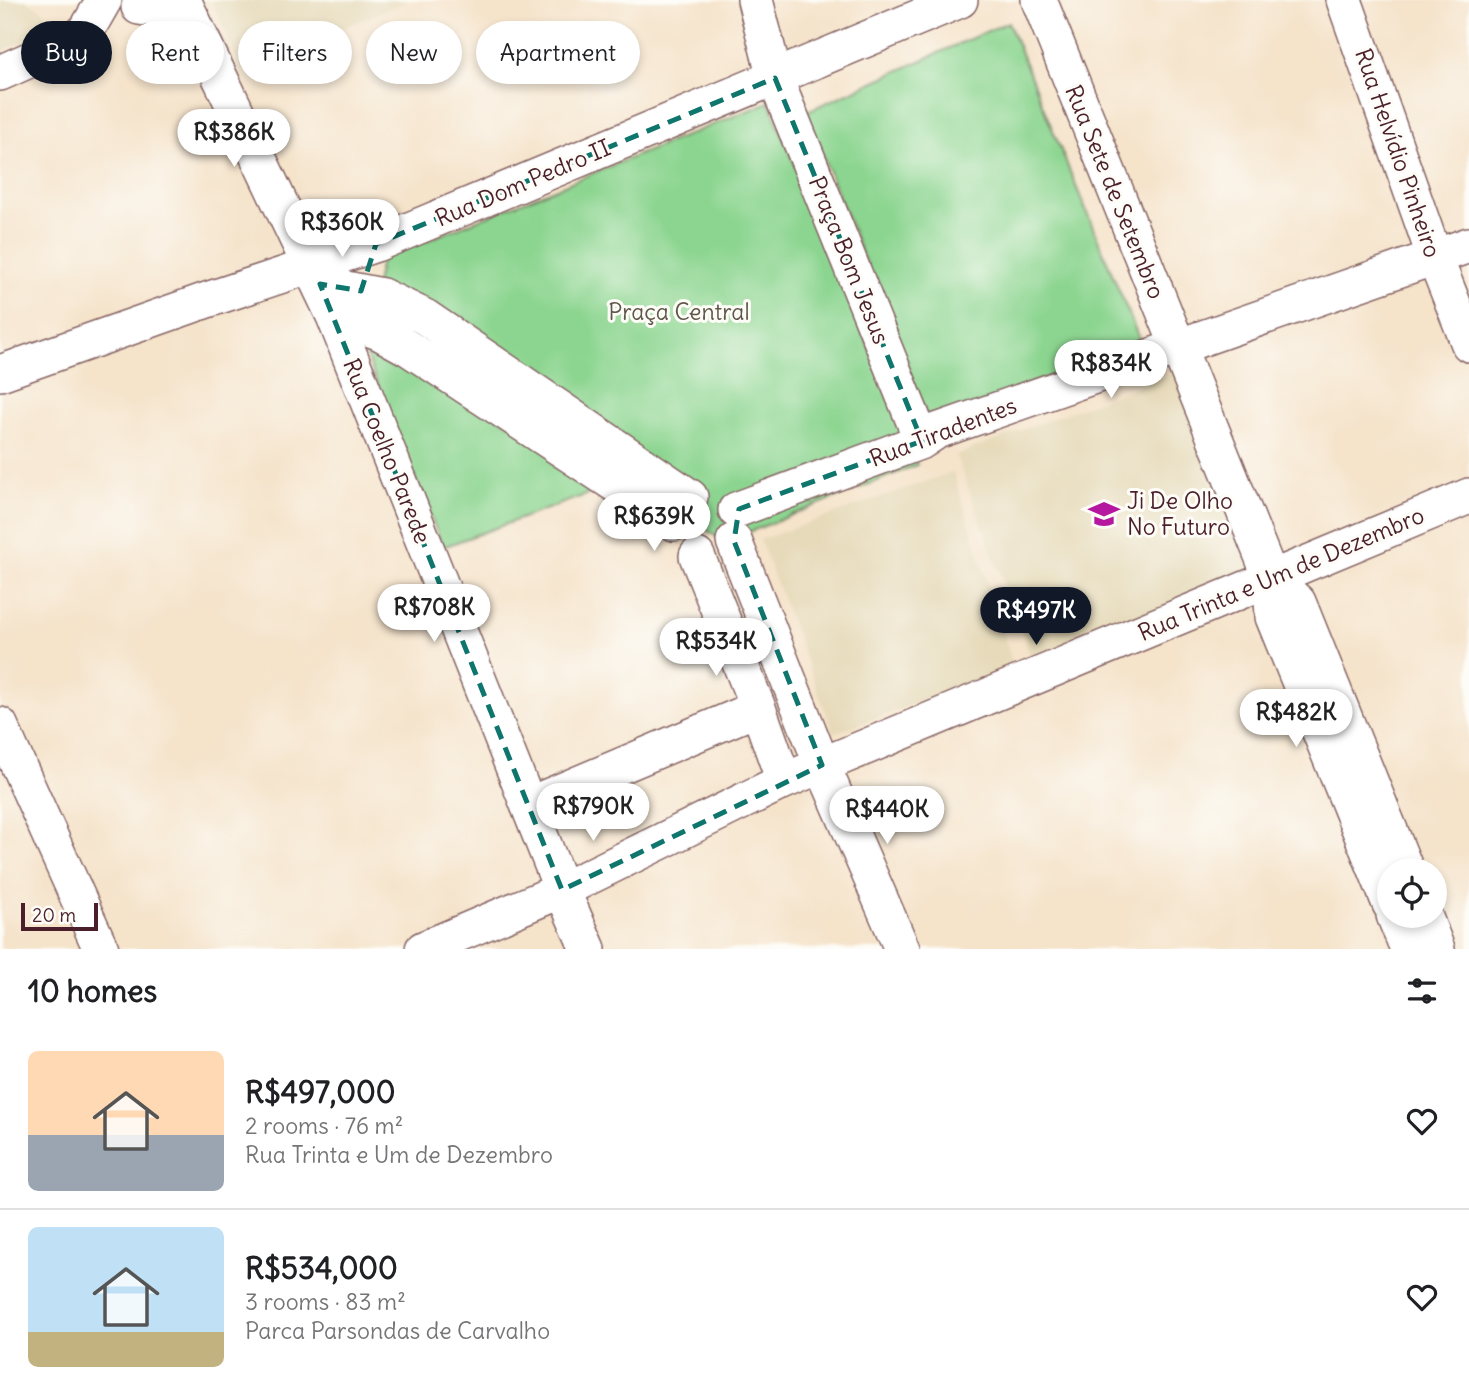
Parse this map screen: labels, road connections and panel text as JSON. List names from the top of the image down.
{
  "streets": {
    "street": [
      "Rua Helvídio Pinheiro",
      "Rua Dom Pedro II",
      "Rua Sete de Setembro",
      "Praça Bom Jesus",
      "Rua Tiradentes",
      "Rua Coelho Parede",
      "Rua Trinta e Um de Dezembro"
    ]
  },
  "crossings": [
    ["Rua Helvídio Pinheiro", "Rua Tiradentes"],
    ["Rua Dom Pedro II", "Praça Bom Jesus"],
    ["Rua Dom Pedro II", "Rua Coelho Parede"],
    ["Rua Sete de Setembro", "Rua Tiradentes"],
    ["Rua Sete de Setembro", "Rua Trinta e Um de Dezembro"],
    ["Praça Bom Jesus", "Rua Tiradentes"],
    ["Rua Coelho Parede", "Rua Trinta e Um de Dezembro"]
  ],
  "parks": ["Praça Central"],
  "places": {
    "school or university": ["Ji De Olho No Futuro"]
  },
  "scale_bar": "20 m",
  "page": {
    "chip": [
      "Buy",
      "Rent",
      "Filters",
      "New",
      "Apartment"
    ],
    "price": [
      "R$386K",
      "R$360K",
      "R$834K",
      "R$639K",
      "R$708K",
      "R$497K",
      "R$534K",
      "R$482K",
      "R$790K",
      "R$440K"
    ],
    "scale": "20 m",
    "heading": "10 homes",
    "list": [
      {
        "name": "R$497,000",
        "note": "2 rooms · 76 m² · Rua Trinta e Um de Dezembro"
      },
      {
        "name": "R$534,000",
        "note": "3 rooms · 83 m² · Parca Parsondas de Carvalho"
      }
    ]
  }
}
